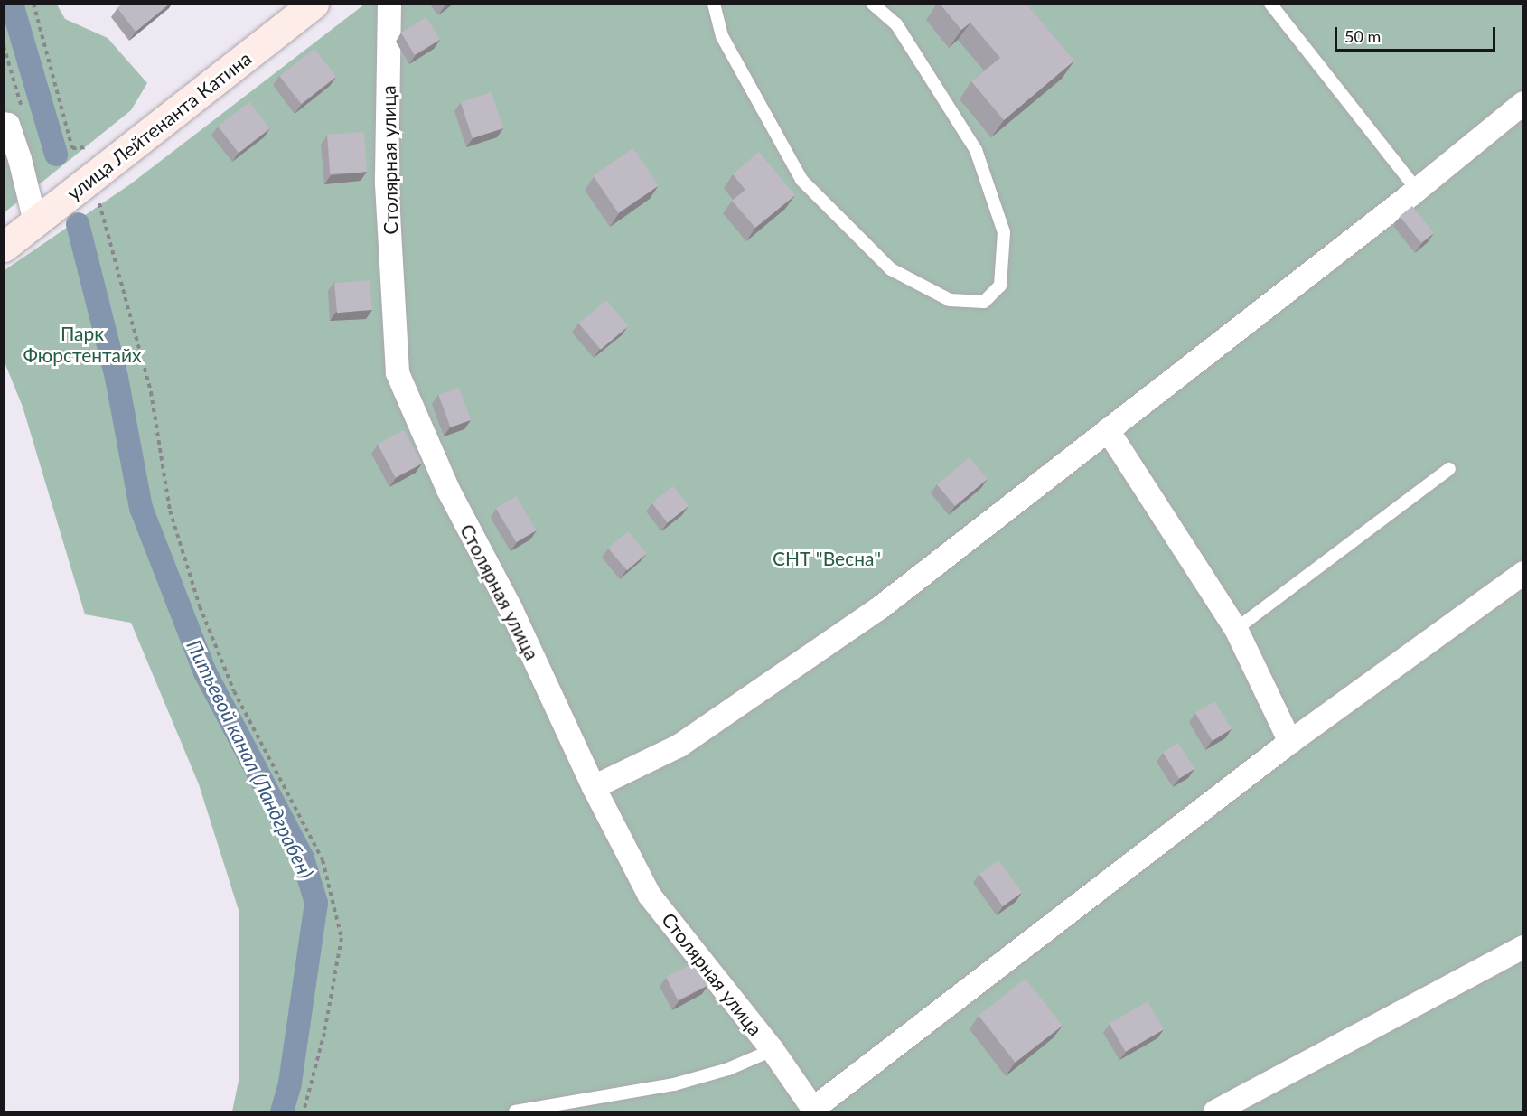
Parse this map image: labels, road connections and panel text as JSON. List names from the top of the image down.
{
  "streets": {
    "street": ["улица Лейтенанта Катина", "Столярная улица"]
  },
  "water": ["Питьевой канал (Ландграбен)"],
  "parks": ["Парк Фюрстентайх", "СНТ \"Весна\""],
  "scale_bar": "50 m"
}
